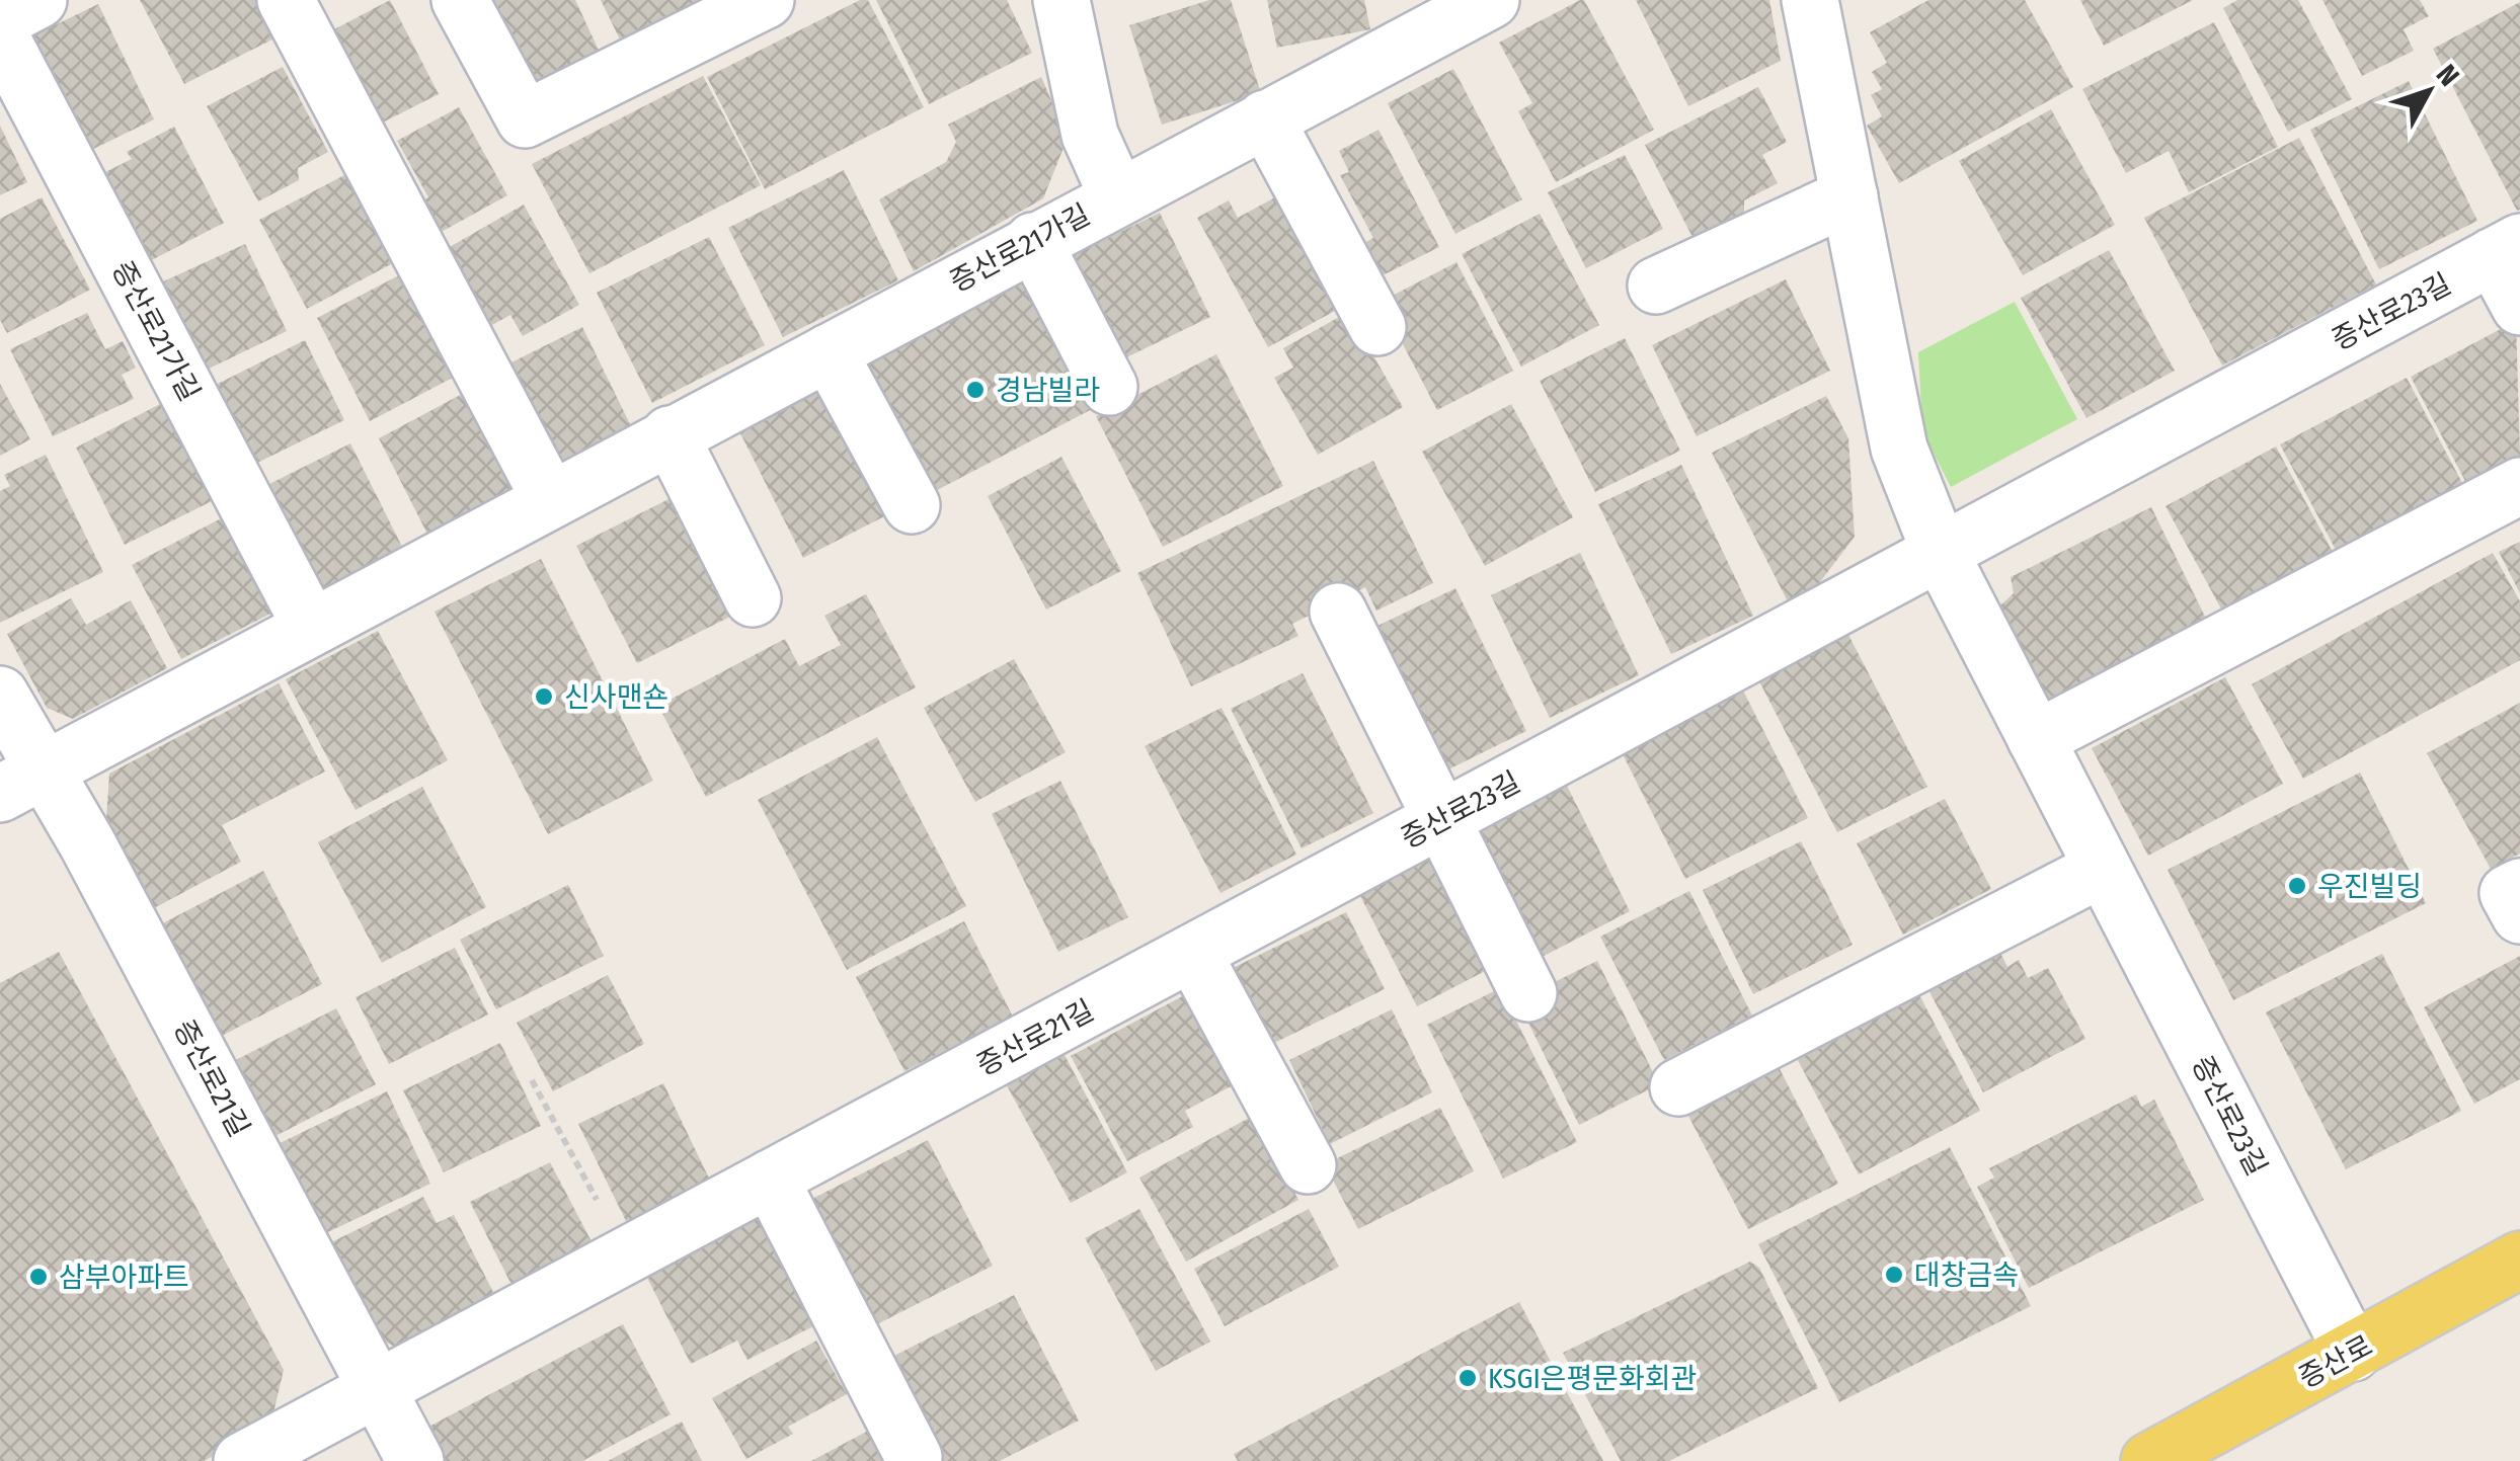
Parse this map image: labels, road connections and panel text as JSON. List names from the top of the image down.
{
  "streets": {
    "main road": ["증산로"],
    "street": ["증산로21가길", "증산로23길", "증산로21길"]
  },
  "crossings": [
    ["증산로21가길", "증산로21길"],
    ["증산로23길", "증산로21길"],
    ["증산로23길", "증산로"]
  ],
  "places": [
    "경남빌라",
    "신사맨숀",
    "우진빌딩",
    "대창금속",
    "삼부아파트",
    "KSGI은평문화회관"
  ],
  "north": "top right"
}
